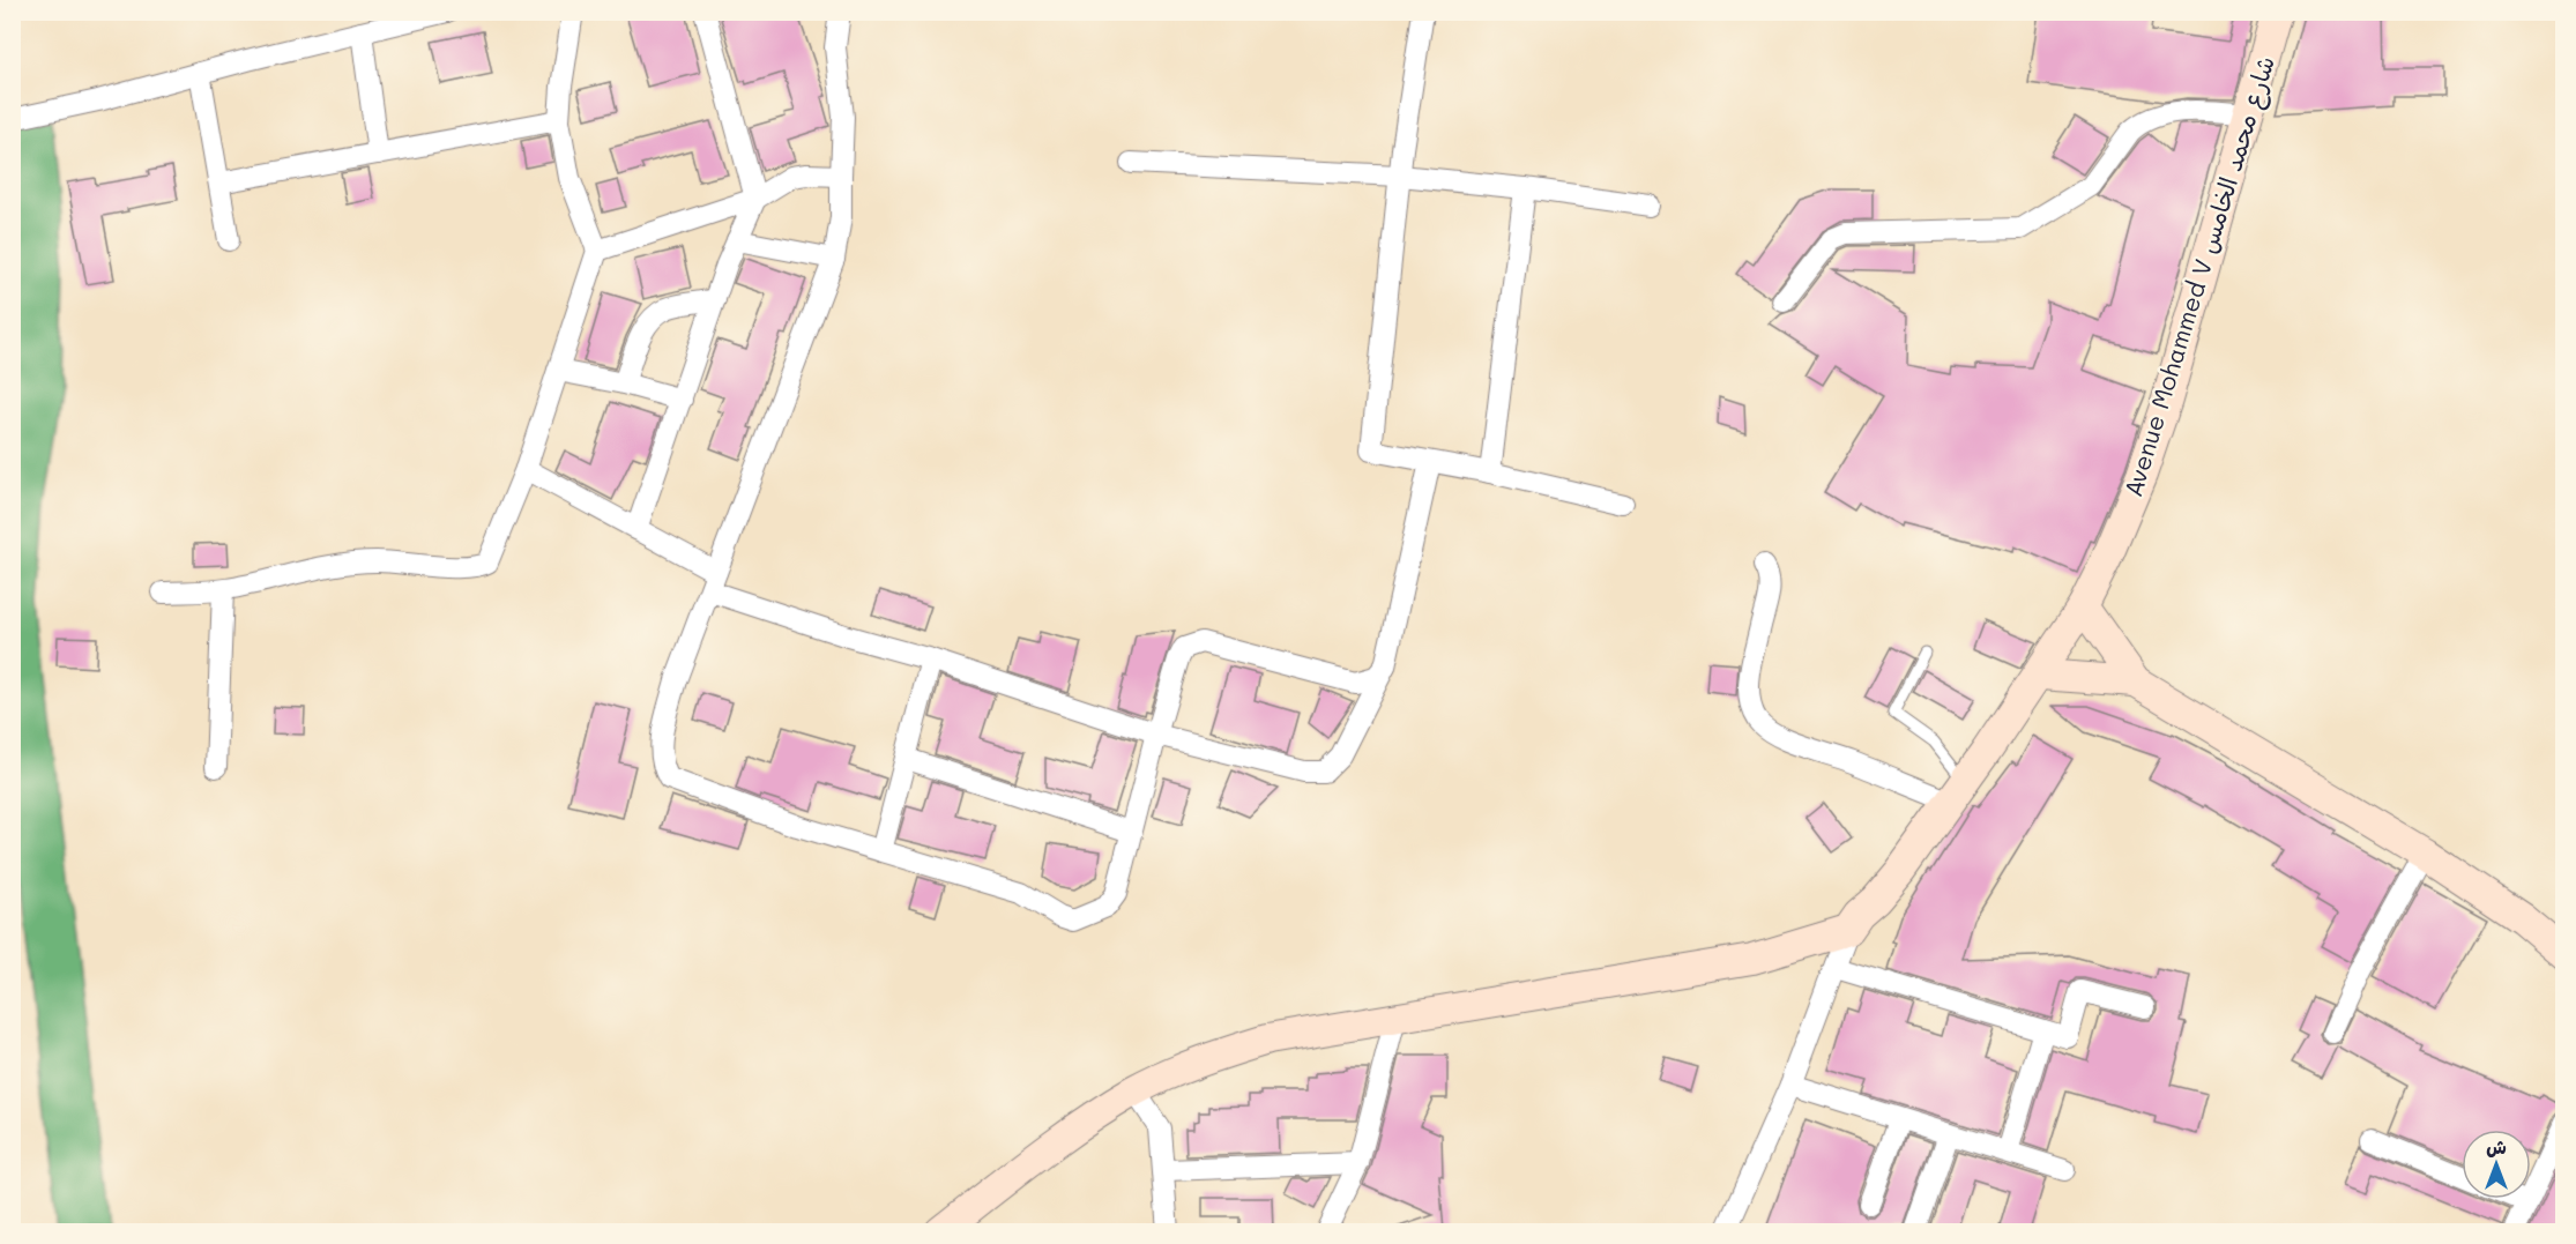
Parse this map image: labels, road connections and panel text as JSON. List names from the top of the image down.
{
  "streets": {
    "main road": ["Avenue Mohammed V شارع محمد الخامس"]
  },
  "north": "top"
}
